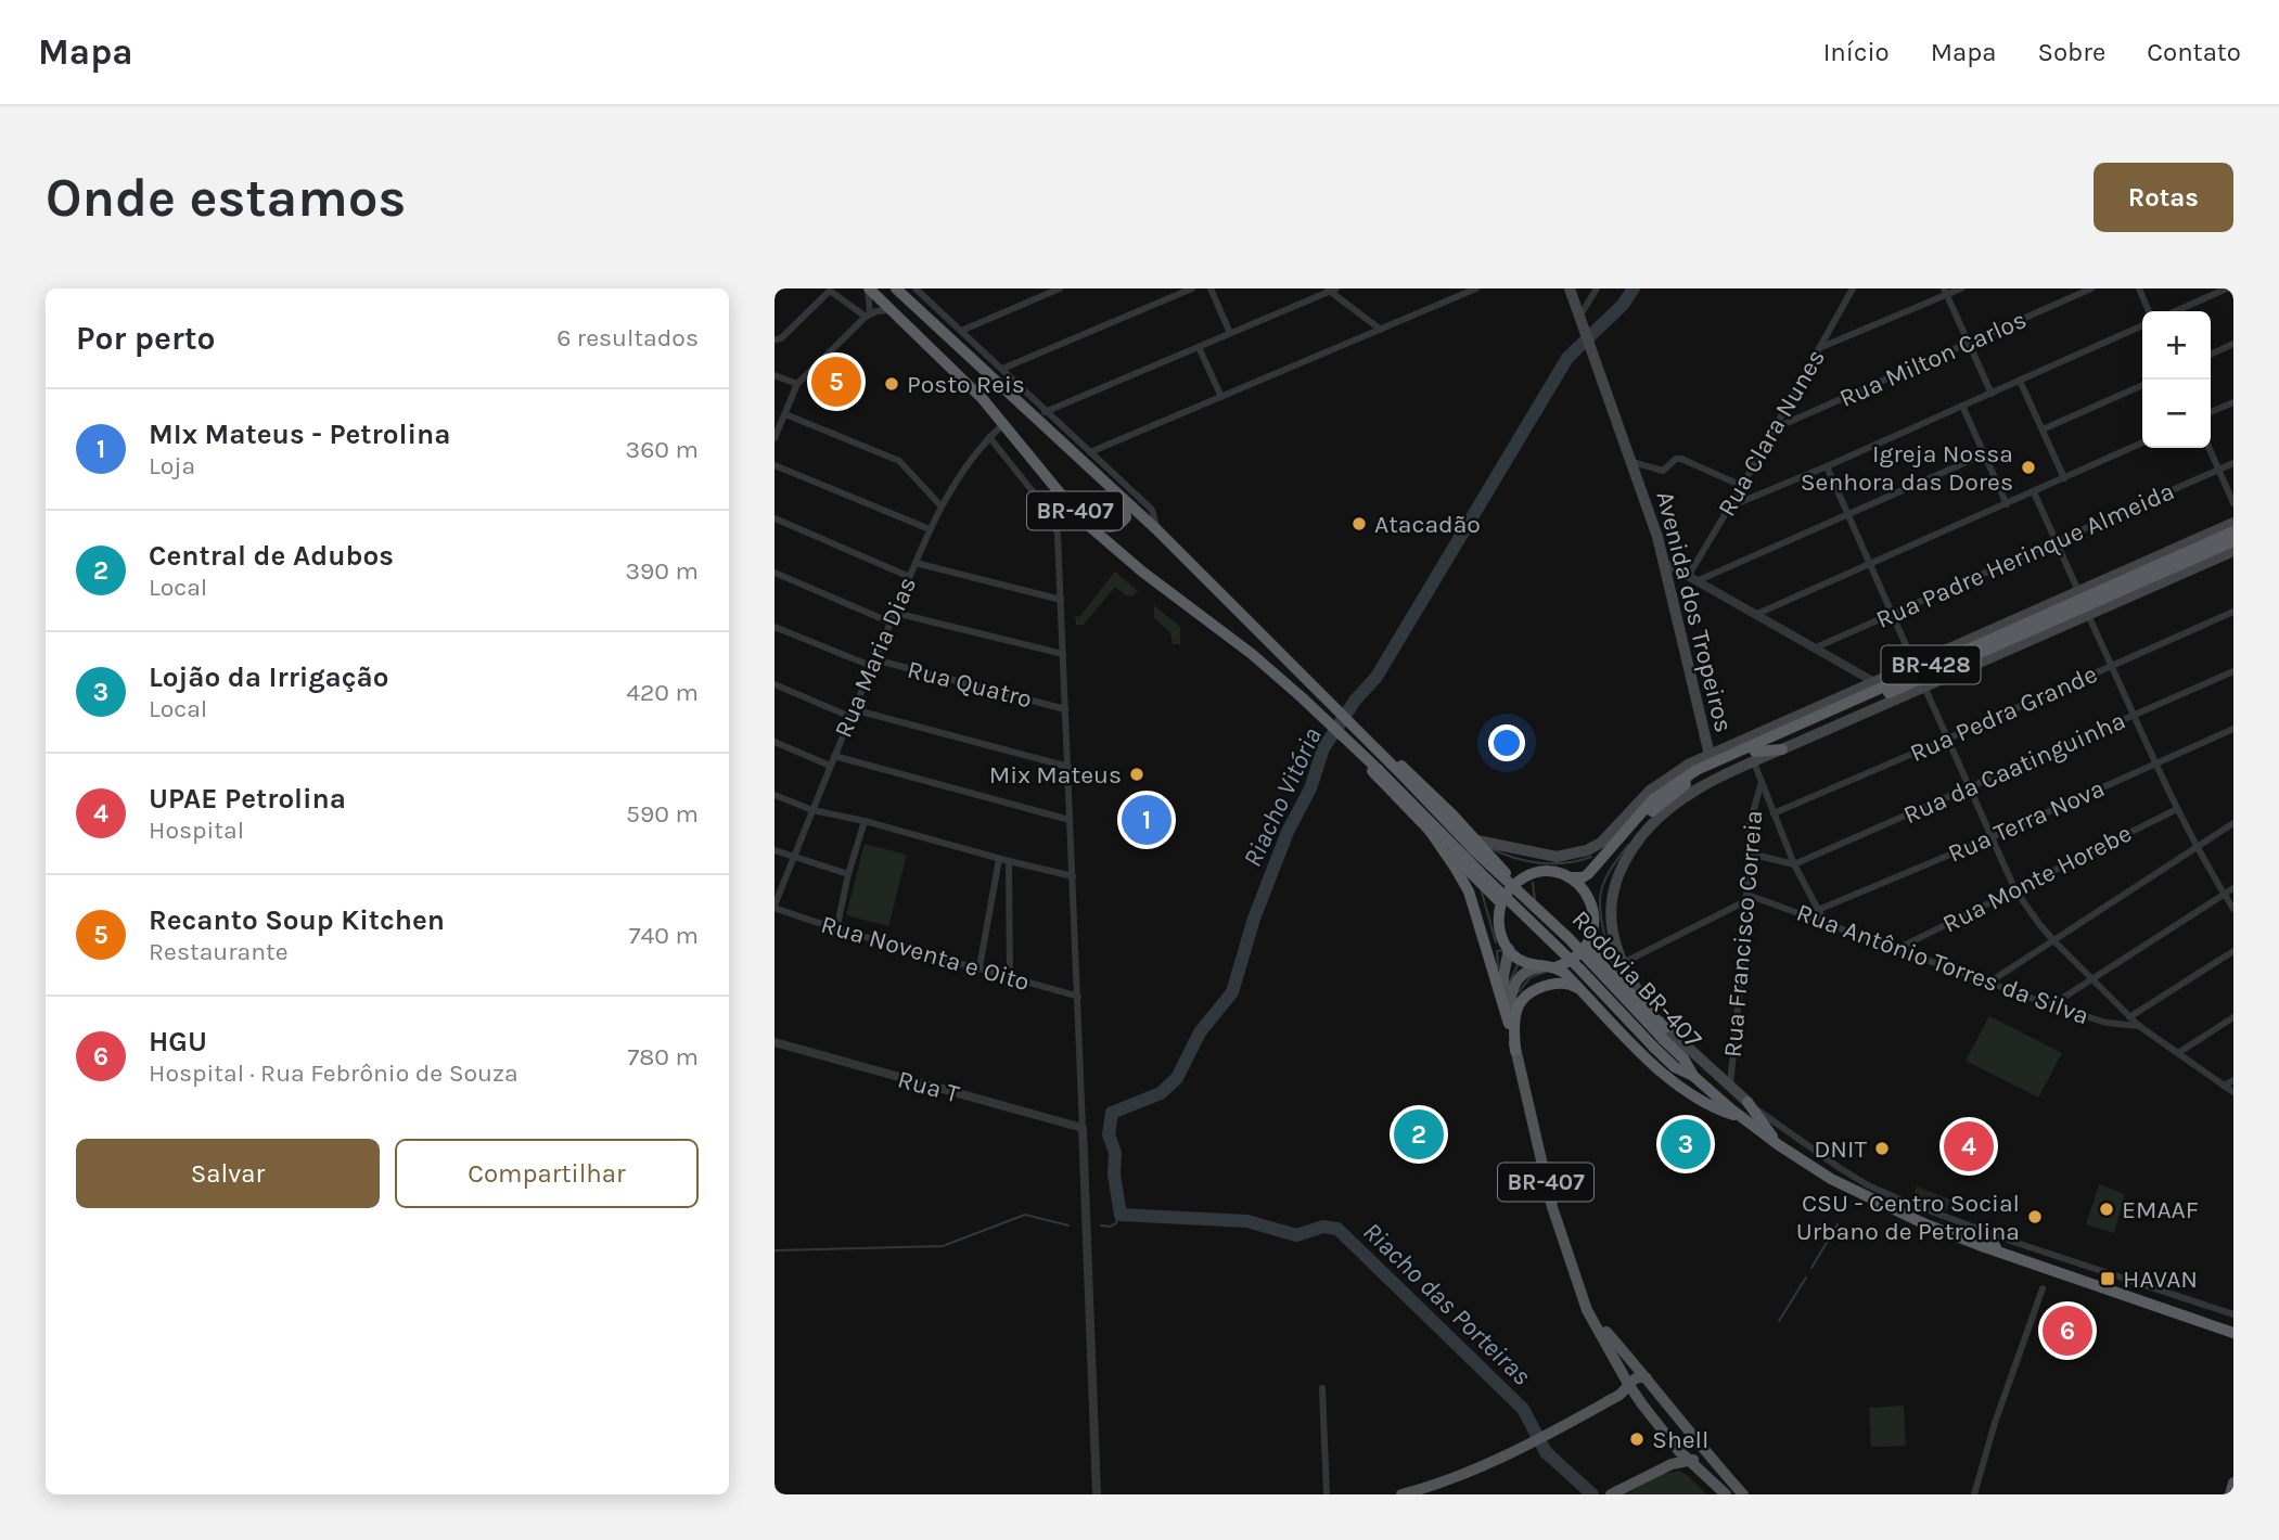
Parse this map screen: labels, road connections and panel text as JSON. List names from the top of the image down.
{
  "streets": {
    "highway": ["BR-407", "BR-428", "Rodovia BR-407"],
    "main road": ["Avenida dos Tropeiros"],
    "street": [
      "Rua Milton Carlos",
      "Rua Clara Nunes",
      "Rua Padre Herinque Almeida",
      "Rua Maria Dias",
      "Rua Quatro",
      "Rua Pedra Grande",
      "Rua da Caatinguinha",
      "Rua Terra Nova",
      "Rua Monte Horebe",
      "Rua Francisco Correia",
      "Rua Noventa e Oito",
      "Rua Antônio Torres da Silva",
      "Rua T"
    ]
  },
  "crossings": [
    ["Rua Milton Carlos", "Rua Clara Nunes"],
    ["BR-407", "Rua Maria Dias"],
    ["BR-407", "BR-428"],
    ["BR-407", "Rodovia BR-407"],
    ["Rua Maria Dias", "Rua Quatro"],
    ["Rua Maria Dias", "Rua Noventa e Oito"],
    ["Rua Monte Horebe", "Rua Antônio Torres da Silva"],
    ["Rua Francisco Correia", "Rua Antônio Torres da Silva"]
  ],
  "water": ["Riacho Vitória", "Riacho das Porteiras"],
  "places": {
    "other": [
      "Posto Reis",
      "Igreja Nossa Senhora das Dores",
      "Atacadão",
      "Mix Mateus",
      "DNIT",
      "EMAAF",
      "CSU - Centro Social Urbano de Petrolina",
      "Shell"
    ],
    "transit": ["HAVAN"]
  },
  "page": {
    "header": "Mapa",
    "nav": [
      "Início",
      "Mapa",
      "Sobre",
      "Contato"
    ],
    "buttons": [
      "Rotas",
      ["Salvar", "Compartilhar"]
    ],
    "title": "Onde estamos",
    "heading": ["Por perto", "6 resultados"],
    "map_buttons": ["+", "−"],
    "pins": [
      "5",
      "1",
      "2",
      "3",
      "4",
      "6"
    ],
    "list": [
      {
        "mark": "1",
        "name": "MIx Mateus - Petrolina",
        "note": "Loja",
        "value": "360 m"
      },
      {
        "mark": "2",
        "name": "Central de Adubos",
        "note": "Local",
        "value": "390 m"
      },
      {
        "mark": "3",
        "name": "Lojão da Irrigação",
        "note": "Local",
        "value": "420 m"
      },
      {
        "mark": "4",
        "name": "UPAE Petrolina",
        "note": "Hospital",
        "value": "590 m"
      },
      {
        "mark": "5",
        "name": "Recanto Soup Kitchen",
        "note": "Restaurante",
        "value": "740 m"
      },
      {
        "mark": "6",
        "name": "HGU",
        "note": "Hospital · Rua Febrônio de Souza",
        "value": "780 m"
      }
    ]
  }
}
